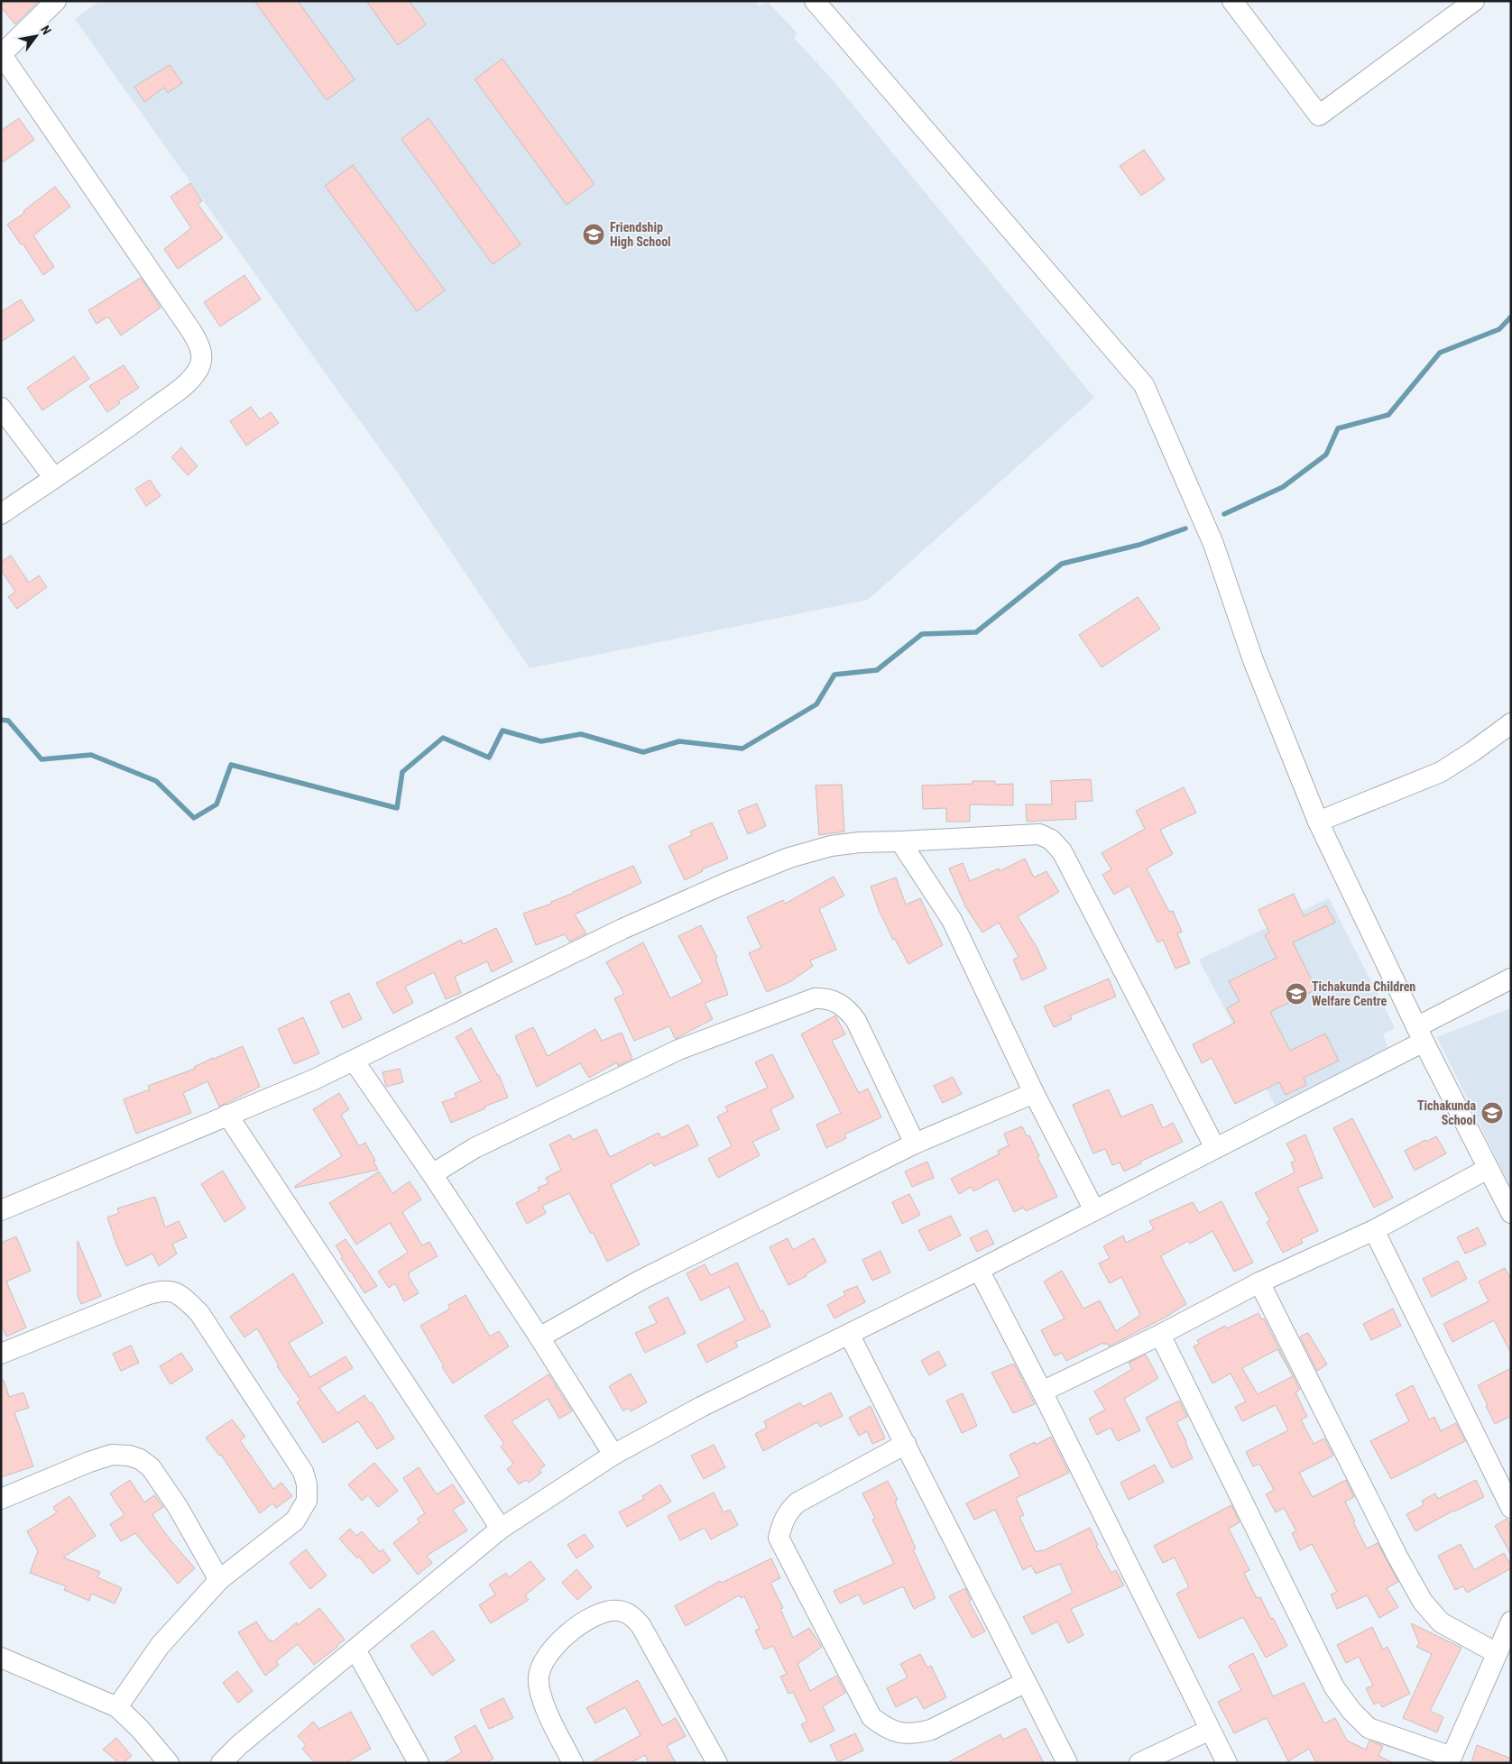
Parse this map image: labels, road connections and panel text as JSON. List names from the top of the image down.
{
  "places": {
    "school or university": ["Friendship High School", "Tichakunda Children Welfare Centre", "Tichakunda School"]
  },
  "north": "top right"
}
